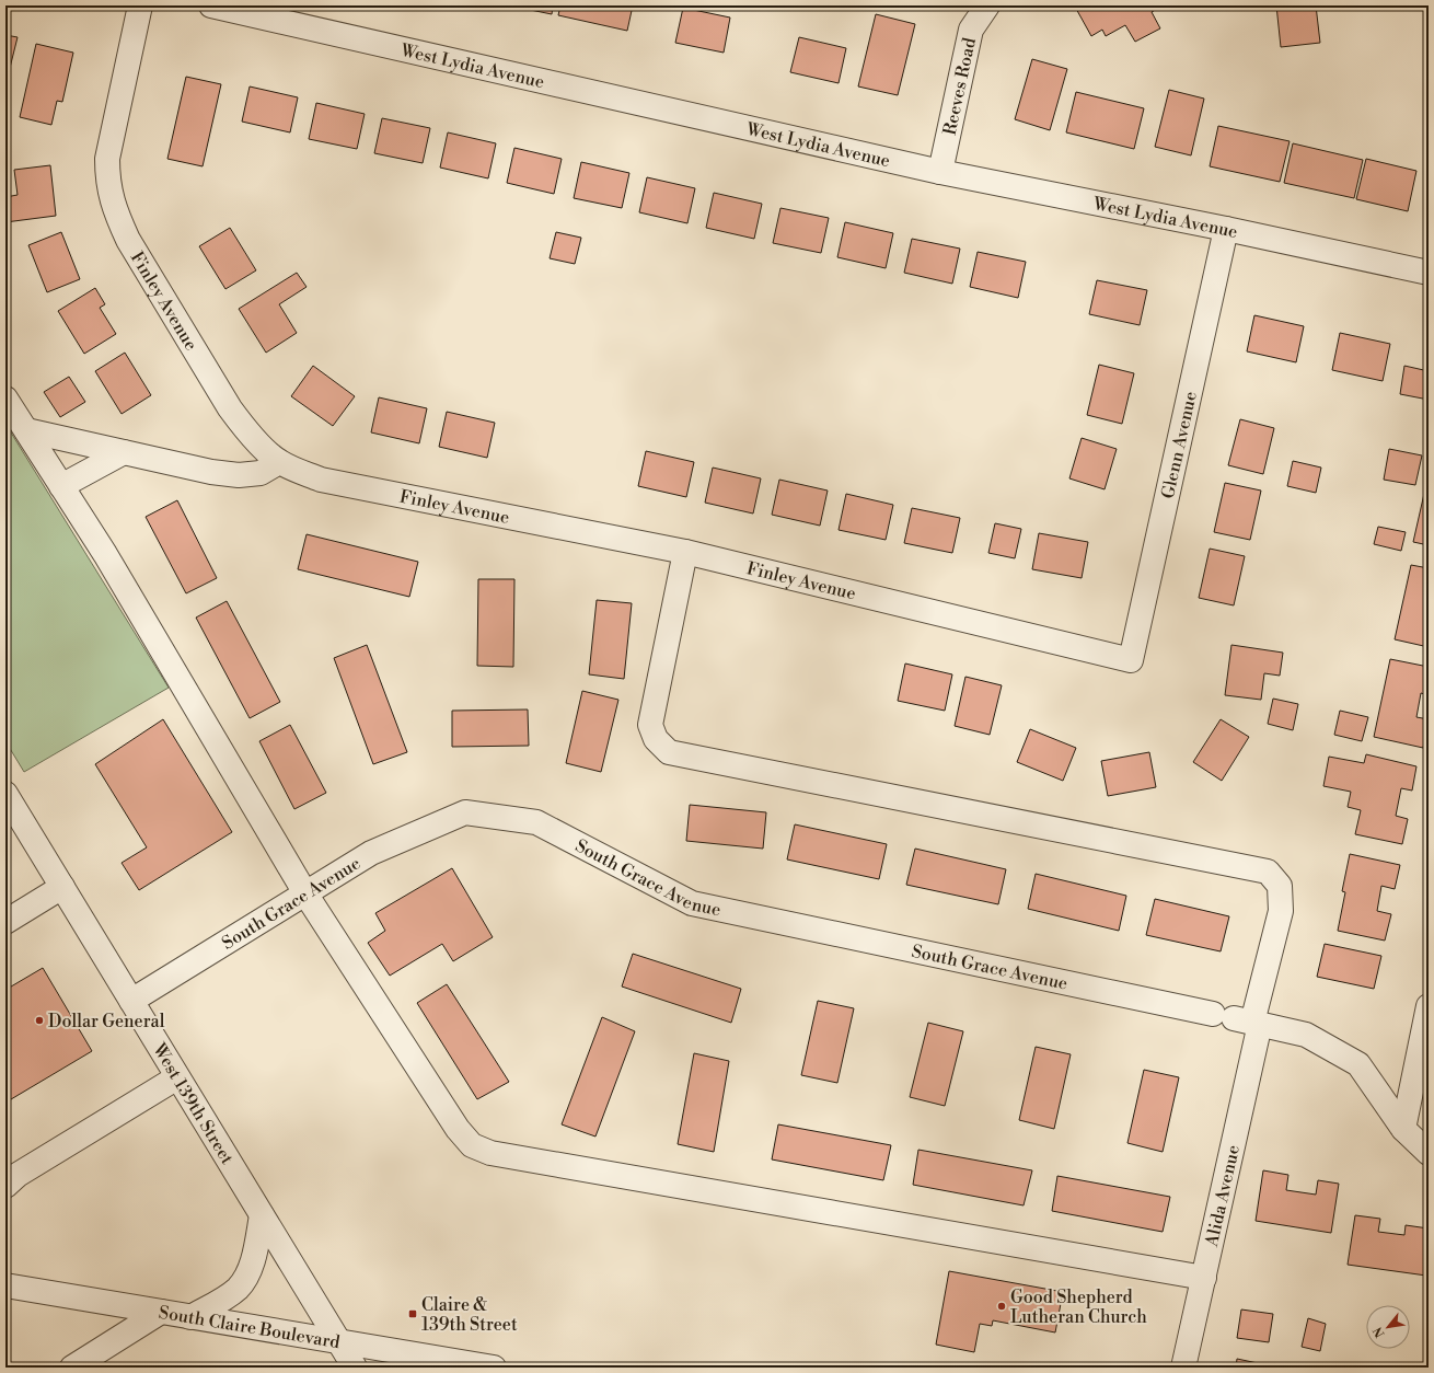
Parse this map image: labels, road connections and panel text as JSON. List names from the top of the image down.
{
  "streets": {
    "street": [
      "West Lydia Avenue",
      "Reeves Road",
      "Finley Avenue",
      "Glenn Avenue",
      "South Grace Avenue",
      "West 139th Street",
      "Alida Avenue",
      "South Claire Boulevard"
    ]
  },
  "crossings": [
    ["West Lydia Avenue", "Reeves Road"],
    ["West Lydia Avenue", "Glenn Avenue"],
    ["Finley Avenue", "Glenn Avenue"],
    ["Finley Avenue", "Alida Avenue"],
    ["South Grace Avenue", "West 139th Street"],
    ["South Grace Avenue", "Alida Avenue"],
    ["West 139th Street", "South Claire Boulevard"]
  ],
  "places": {
    "other": ["Dollar General", "Good Shepherd Lutheran Church"],
    "transit": ["Claire & 139th Street"]
  },
  "north": "bottom left"
}
